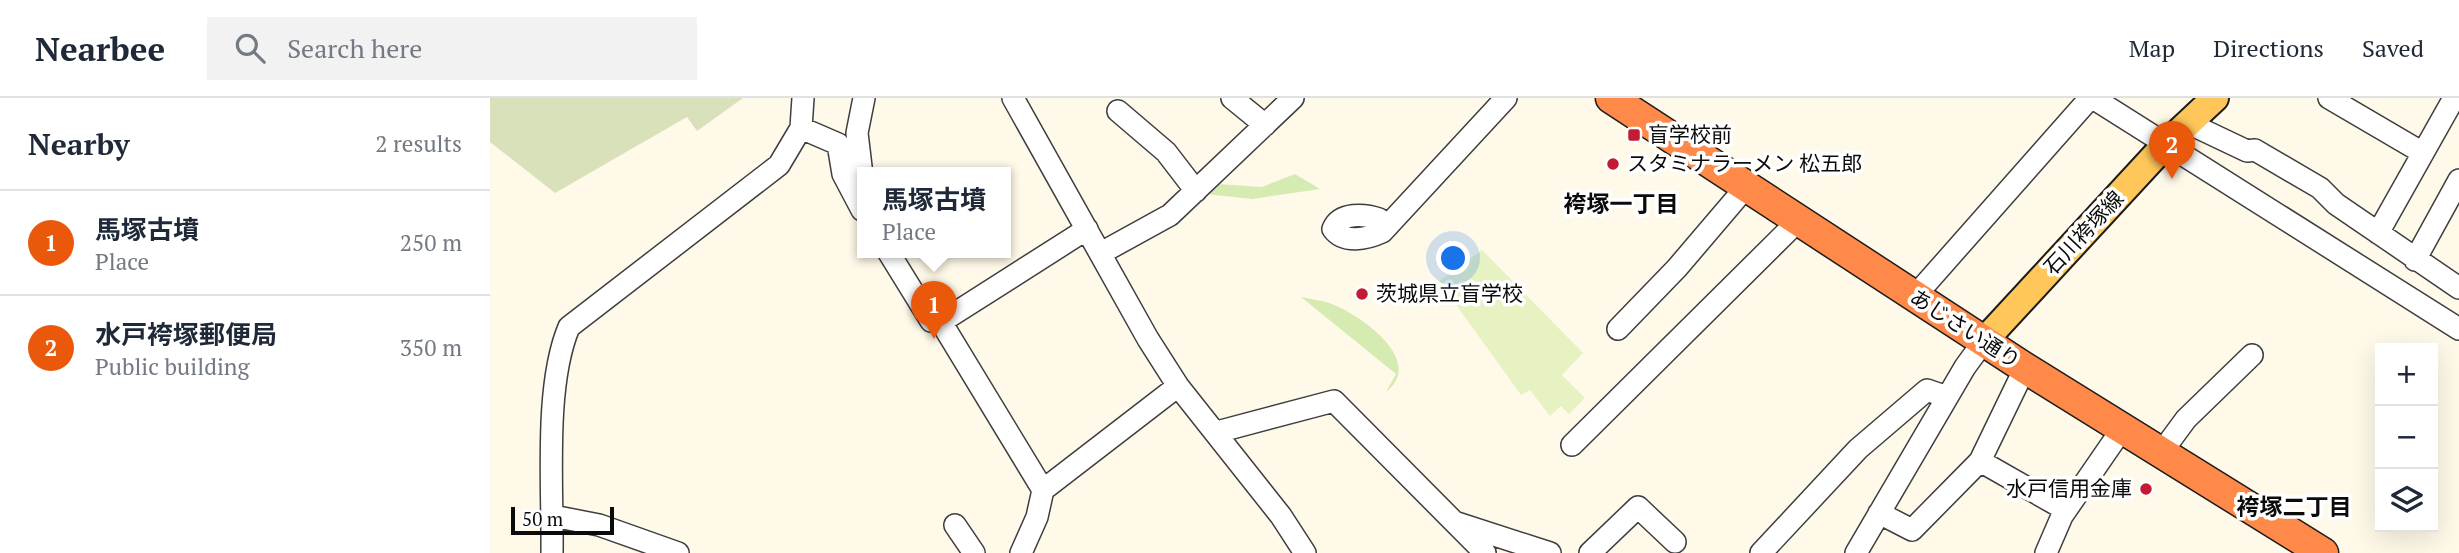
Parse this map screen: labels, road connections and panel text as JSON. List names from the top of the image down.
{
  "streets": {
    "highway": ["あじさい通り"],
    "main road": ["石川袴塚線"]
  },
  "crossings": [
    ["石川袴塚線", "あじさい通り"]
  ],
  "districts": ["袴塚一丁目", "袴塚二丁目"],
  "places": {
    "transit": ["盲学校前"],
    "other": ["スタミナラーメン 松五郎", "茨城県立盲学校", "水戸信用金庫"]
  },
  "scale_bar": "50 m",
  "page": {
    "header": "Nearbee",
    "search": "Search here",
    "nav": ["Map", "Directions", "Saved"],
    "heading": ["Nearby", "2 results"],
    "pins": ["2", "1"],
    "popup": ["馬塚古墳", "Place"],
    "list": [
      {
        "mark": "1",
        "name": "馬塚古墳",
        "note": "Place",
        "value": "250 m"
      },
      {
        "mark": "2",
        "name": "水戸袴塚郵便局",
        "note": "Public building",
        "value": "350 m"
      }
    ],
    "map_buttons": ["+", "−"],
    "scale": "50 m"
  }
}
